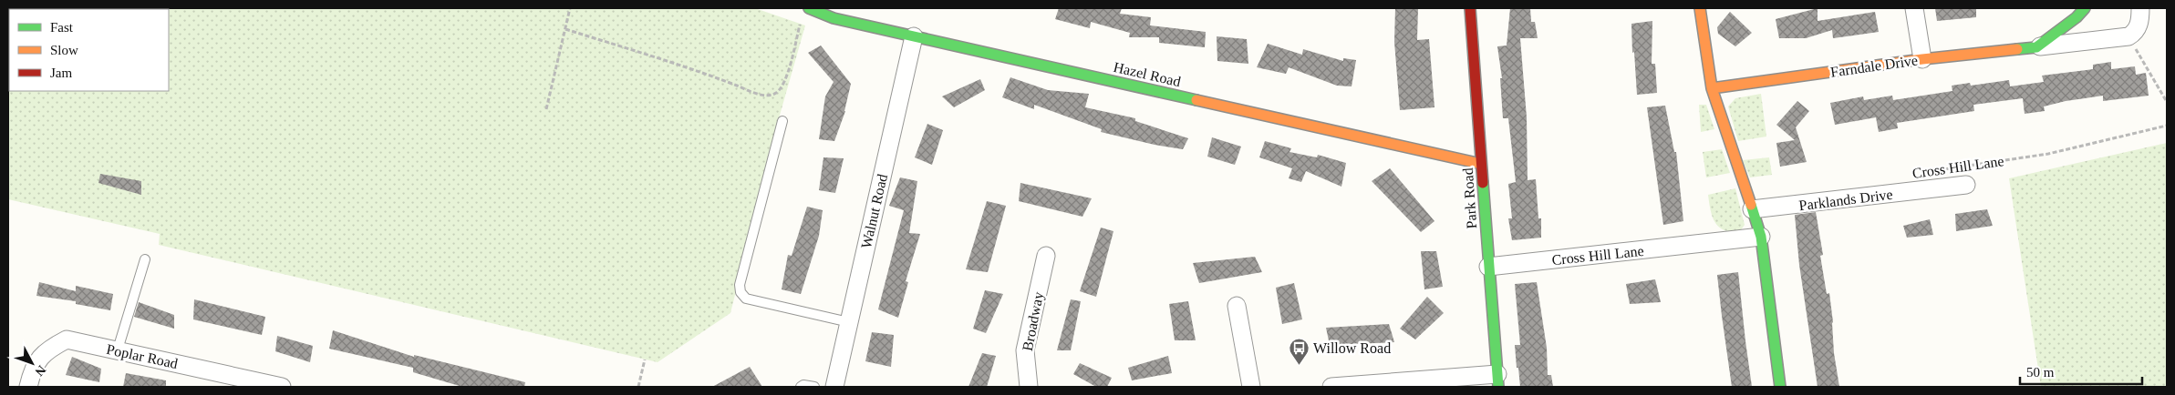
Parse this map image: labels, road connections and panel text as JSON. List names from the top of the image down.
{
  "streets": {
    "street": [
      "Farndale Drive",
      "Hazel Road",
      "Cross Hill Lane",
      "Park Road",
      "Parklands Drive",
      "Walnut Road",
      "Broadway",
      "Poplar Road"
    ]
  },
  "crossings": [
    ["Hazel Road", "Park Road"],
    ["Hazel Road", "Walnut Road"],
    ["Cross Hill Lane", "Park Road"]
  ],
  "places": {
    "bus stop": ["Willow Road"]
  },
  "legend": ["Fast", "Slow", "Jam"],
  "scale_bar": "50 m",
  "north": "bottom right"
}
